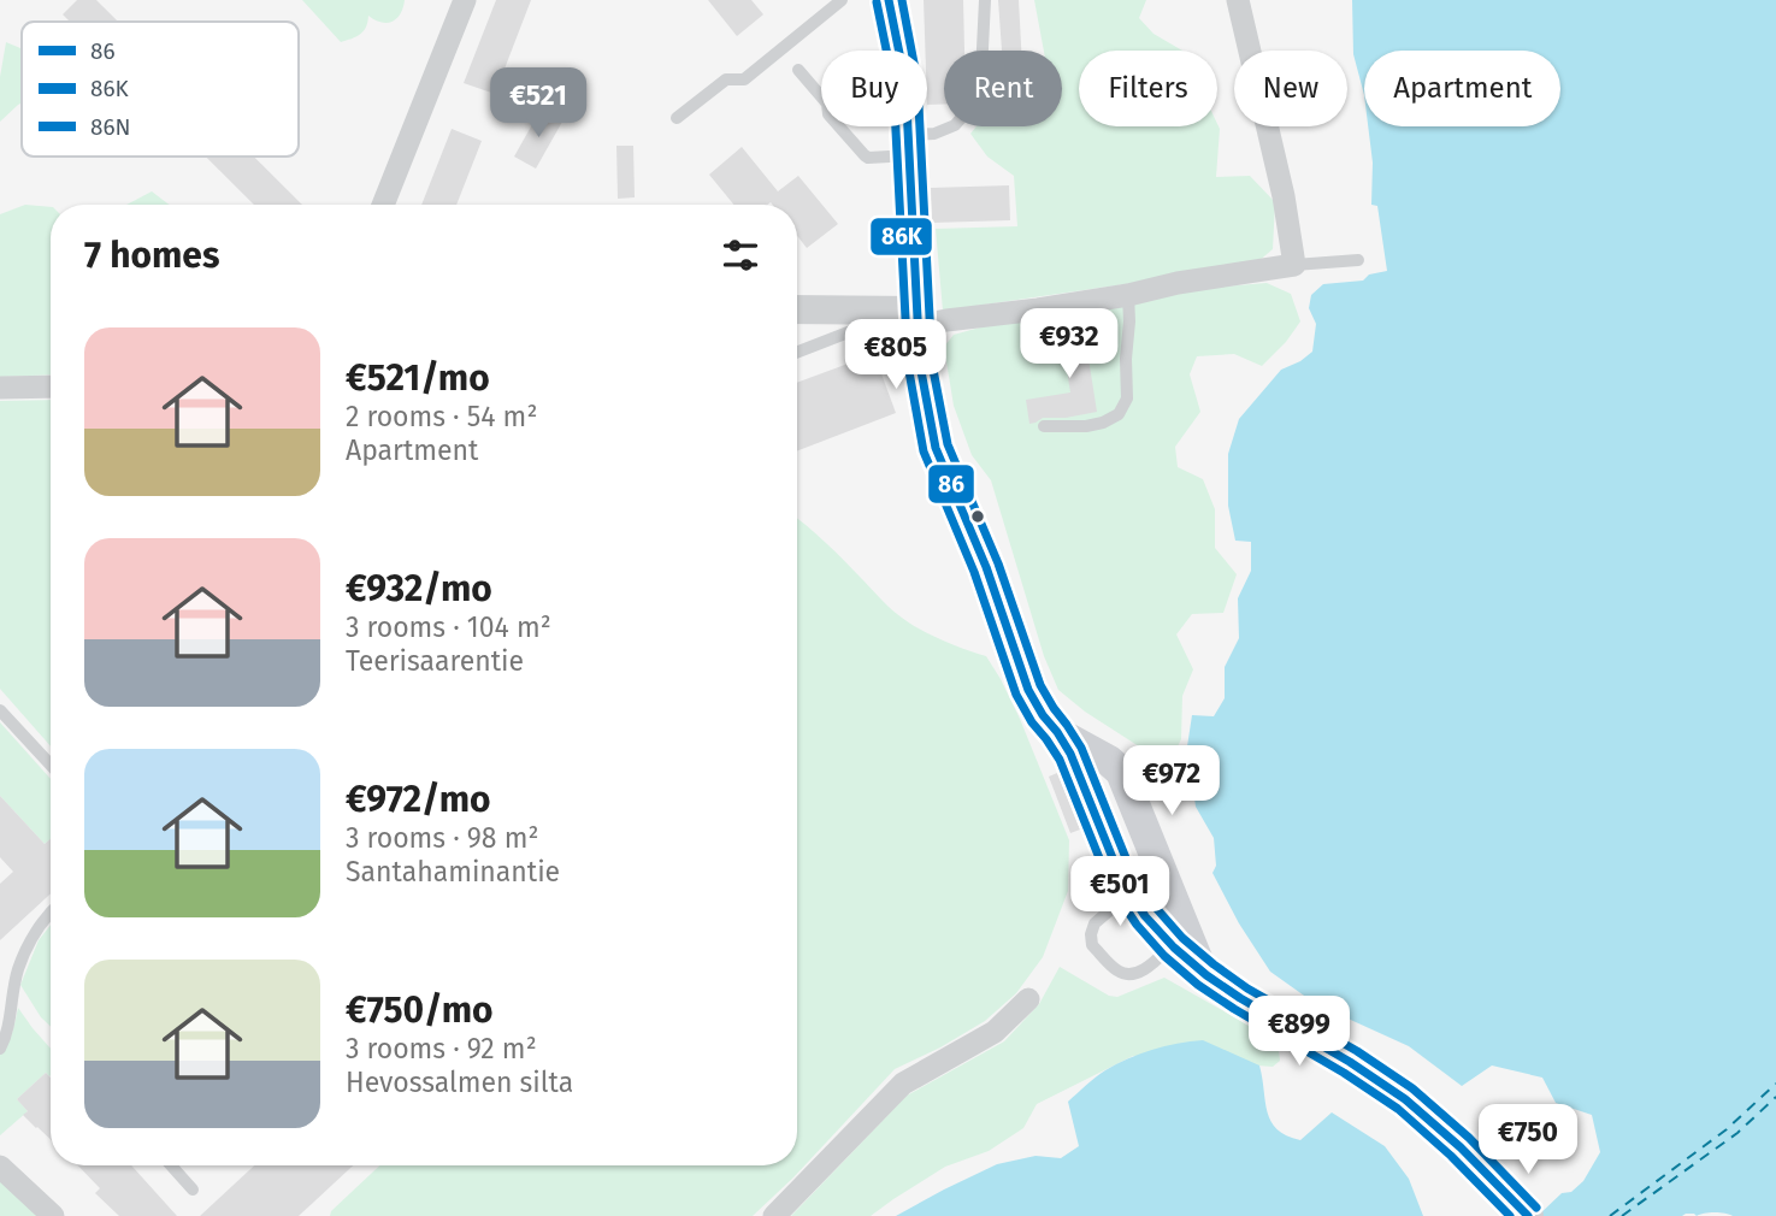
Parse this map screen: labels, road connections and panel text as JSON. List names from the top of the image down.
{
  "lines": ["transit line 86", "transit line 86N", "transit line 86K"],
  "legend": ["86", "86K", "86N"],
  "page": {
    "chip": [
      "Buy",
      "Rent",
      "Filters",
      "New",
      "Apartment"
    ],
    "price": [
      "€521",
      "€932",
      "€805",
      "€972",
      "€501",
      "€899",
      "€750"
    ],
    "heading": "7 homes",
    "list": [
      {
        "name": "€521/mo",
        "note": "2 rooms · 54 m² · Apartment"
      },
      {
        "name": "€932/mo",
        "note": "3 rooms · 104 m² · Teerisaarentie"
      },
      {
        "name": "€972/mo",
        "note": "3 rooms · 98 m² · Santahaminantie"
      },
      {
        "name": "€750/mo",
        "note": "3 rooms · 92 m² · Hevossalmen silta"
      }
    ]
  }
}
